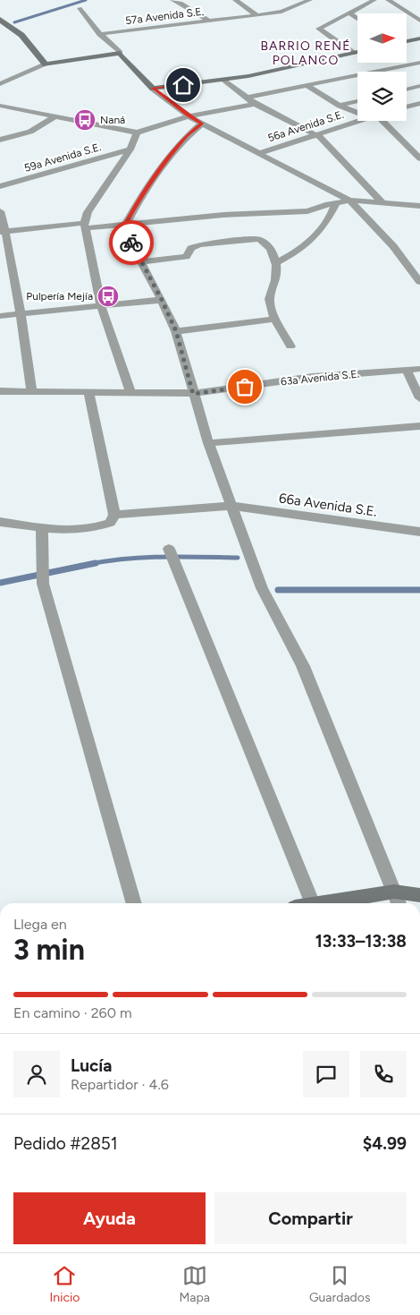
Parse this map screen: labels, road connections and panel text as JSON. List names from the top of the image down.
{
  "streets": {
    "street": [
      "57a Avenida S.E.",
      "56a Avenida S.E.",
      "59a Avenida S.E.",
      "63a Avenida S.E.",
      "66a Avenida S.E."
    ]
  },
  "districts": ["BARRIO RENÉ POLANCO"],
  "places": {
    "bus stop": ["Naná", "Pulpería Mejía"]
  },
  "north": "right",
  "page": {
    "heading": ["3 min", "Llega en", "13:33–13:38"],
    "panel": [
      "Lucía",
      "Repartidor · 4.6",
      "Pedido #2851",
      "$4.99"
    ],
    "bar": "En camino · 260 m",
    "buttons": ["Ayuda", "Compartir"],
    "tabs": ["Inicio", "Mapa", "Guardados"]
  }
}
